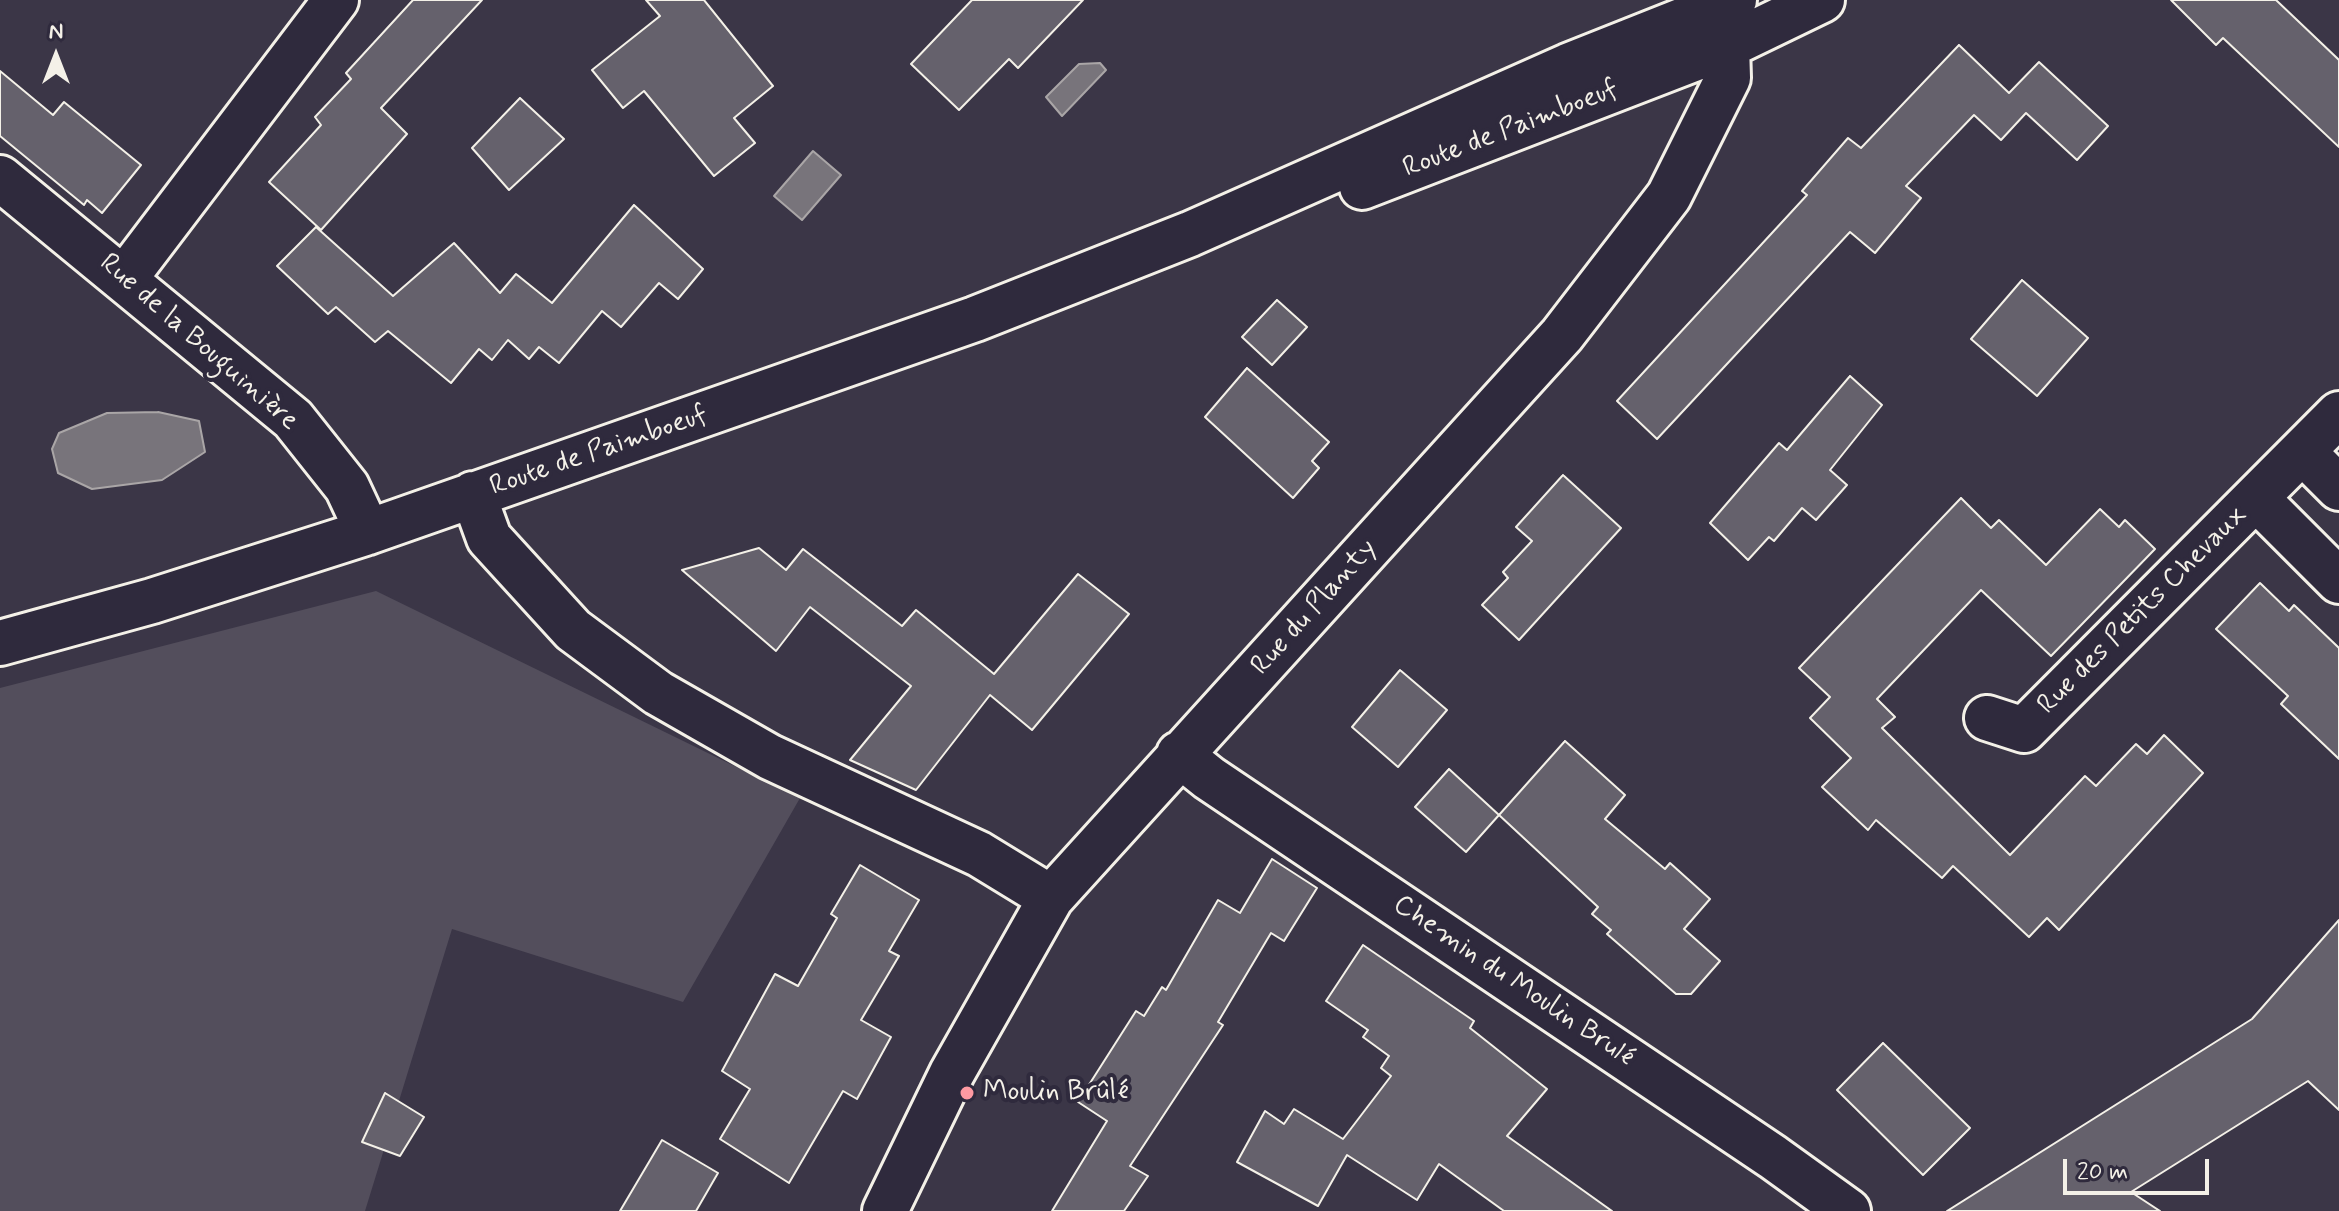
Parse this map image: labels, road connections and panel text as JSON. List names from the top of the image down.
{
  "streets": {
    "street": [
      "Route de Paimboeuf",
      "Rue de la Bouguinière",
      "Rue du Planty",
      "Rue des Petits Chevaux",
      "Chemin du Moulin Brulé"
    ]
  },
  "crossings": [
    ["Route de Paimboeuf", "Rue de la Bouguinière"],
    ["Route de Paimboeuf", "Rue du Planty"],
    ["Rue du Planty", "Chemin du Moulin Brulé"]
  ],
  "places": ["Moulin Brûlé"],
  "scale_bar": "20 m",
  "north": "top"
}
